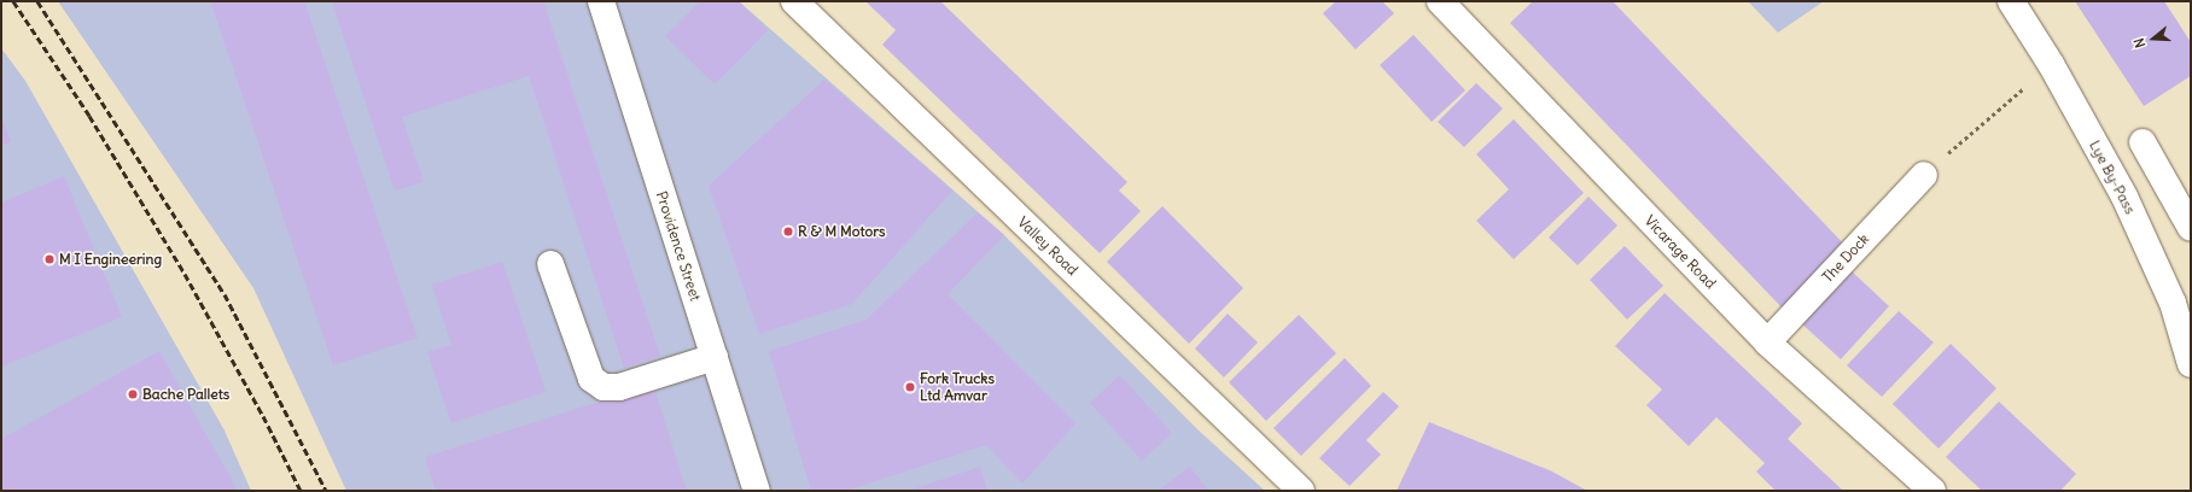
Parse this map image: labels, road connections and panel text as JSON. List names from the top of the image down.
{
  "streets": {
    "main road": [
      "Lye By-Pass",
      "Providence Street",
      "Valley Road",
      "Vicarage Road",
      "The Dock"
    ]
  },
  "crossings": [
    ["Vicarage Road", "The Dock"]
  ],
  "places": [
    "R & M Motors",
    "M I Engineering",
    "Fork Trucks Ltd Amvar",
    "Bache Pallets"
  ],
  "north": "left"
}
